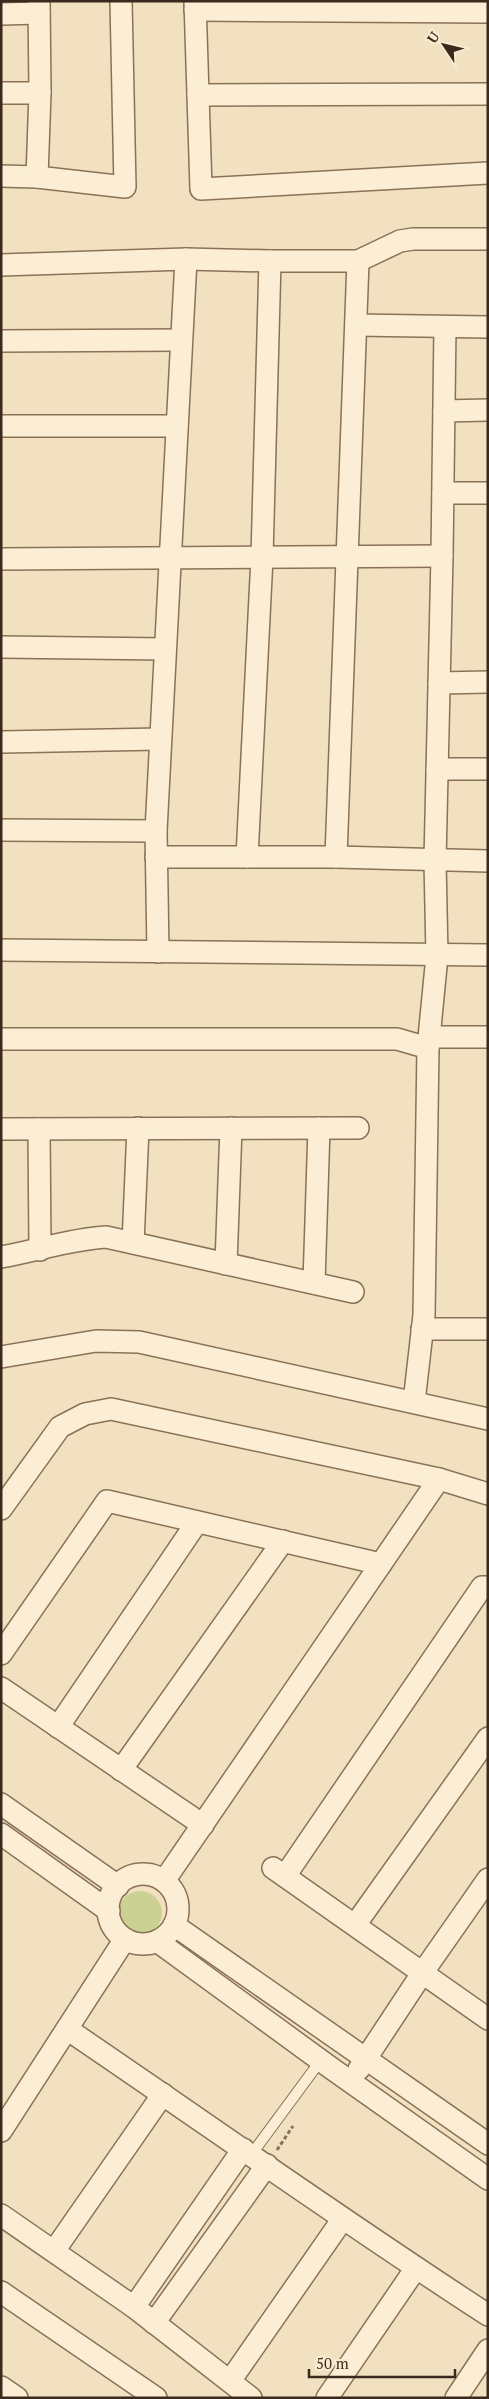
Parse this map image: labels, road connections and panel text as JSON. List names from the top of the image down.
{
  "scale_bar": "50 m",
  "north": "top left"
}
